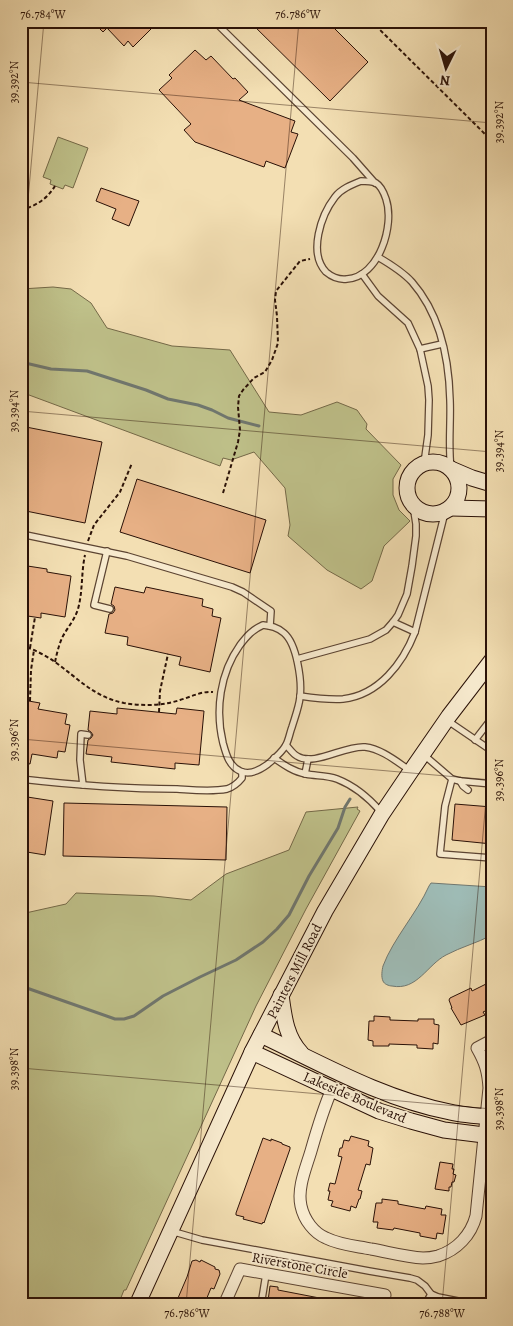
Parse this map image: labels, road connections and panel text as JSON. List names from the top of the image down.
{
  "streets": {
    "main road": ["Painters Mill Road", "Lakeside Boulevard"],
    "street": ["Riverstone Circle"]
  },
  "crossings": [
    ["Painters Mill Road", "Lakeside Boulevard"]
  ],
  "north": "bottom",
  "coordinates": [
    "76.784°W",
    "76.786°W",
    "39.392°N",
    "39.394°N",
    "39.396°N",
    "39.398°N",
    "76.788°W"
  ]
}
